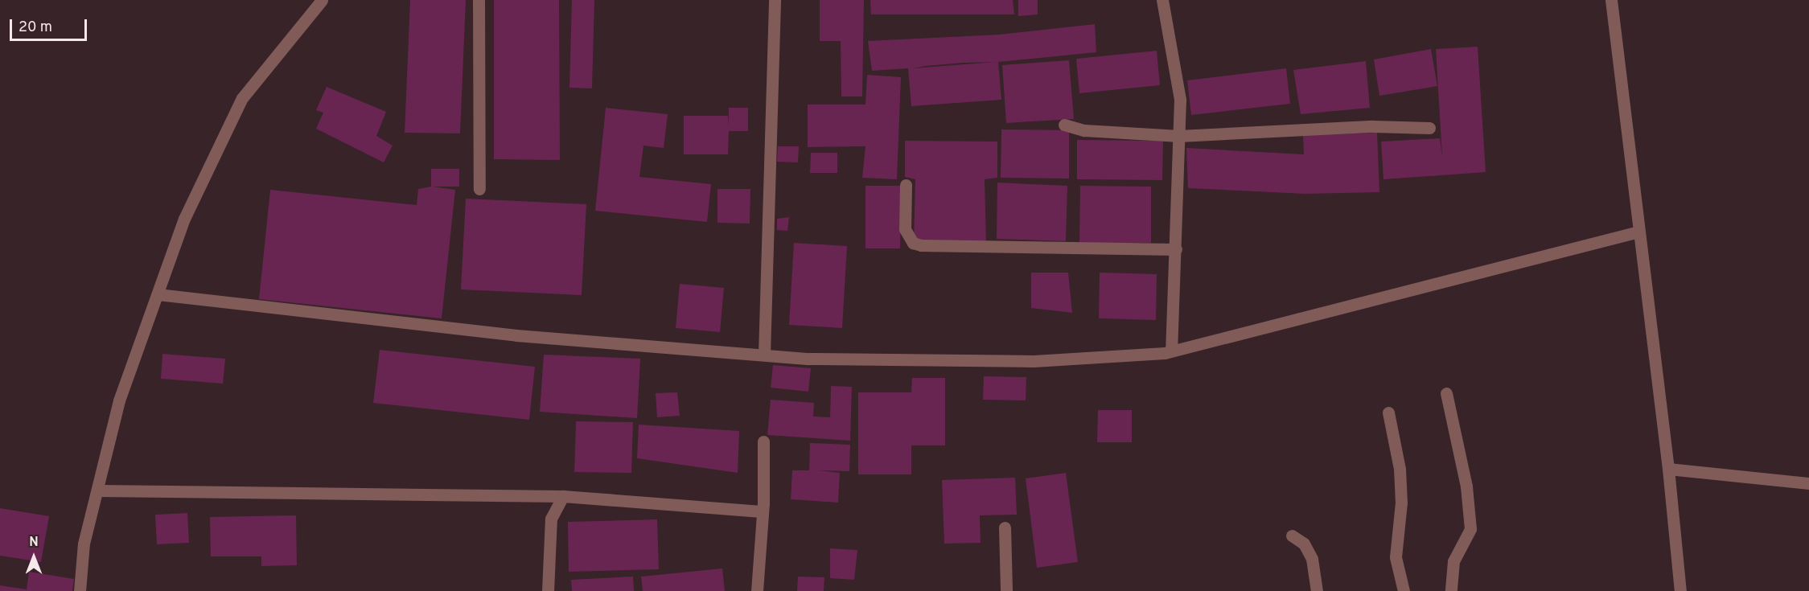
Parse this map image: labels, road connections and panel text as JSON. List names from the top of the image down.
{
  "scale_bar": "20 m",
  "north": "top"
}
